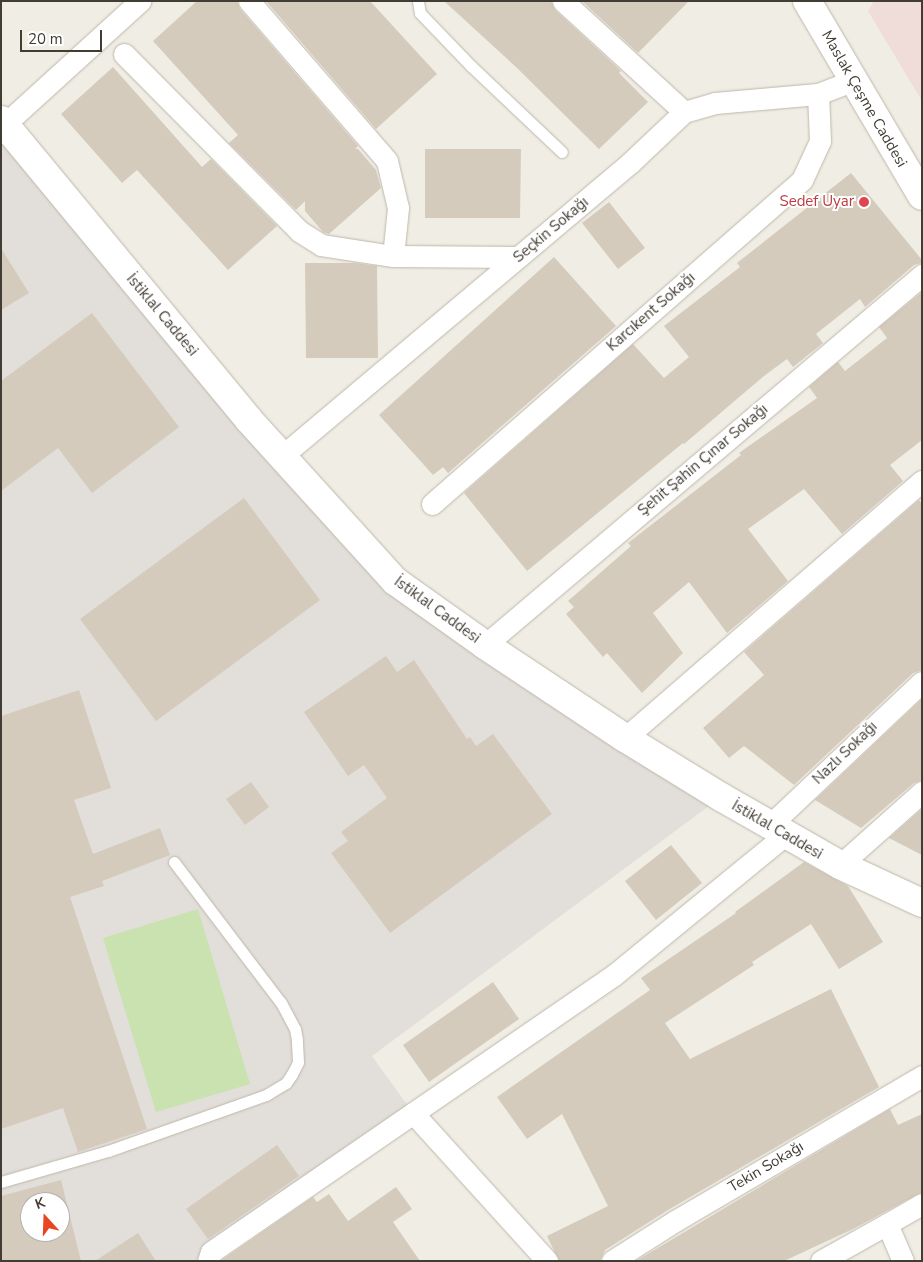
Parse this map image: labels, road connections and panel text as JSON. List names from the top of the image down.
{
  "streets": {
    "street": [
      "Maslak Çeşme Caddesi",
      "Seçkin Sokağı",
      "Karcıkent Sokağı",
      "İstiklal Caddesi",
      "Şehit Şahin Çınar Sokağı",
      "Nazlı Sokağı",
      "Tekin Sokağı"
    ]
  },
  "crossings": [
    ["Maslak Çeşme Caddesi", "Seçkin Sokağı"],
    ["Seçkin Sokağı", "Karcıkent Sokağı"],
    ["Seçkin Sokağı", "İstiklal Caddesi"],
    ["İstiklal Caddesi", "Şehit Şahin Çınar Sokağı"],
    ["İstiklal Caddesi", "Nazlı Sokağı"]
  ],
  "places": ["Sedef Uyar"],
  "scale_bar": "20 m",
  "north": "top"
}
